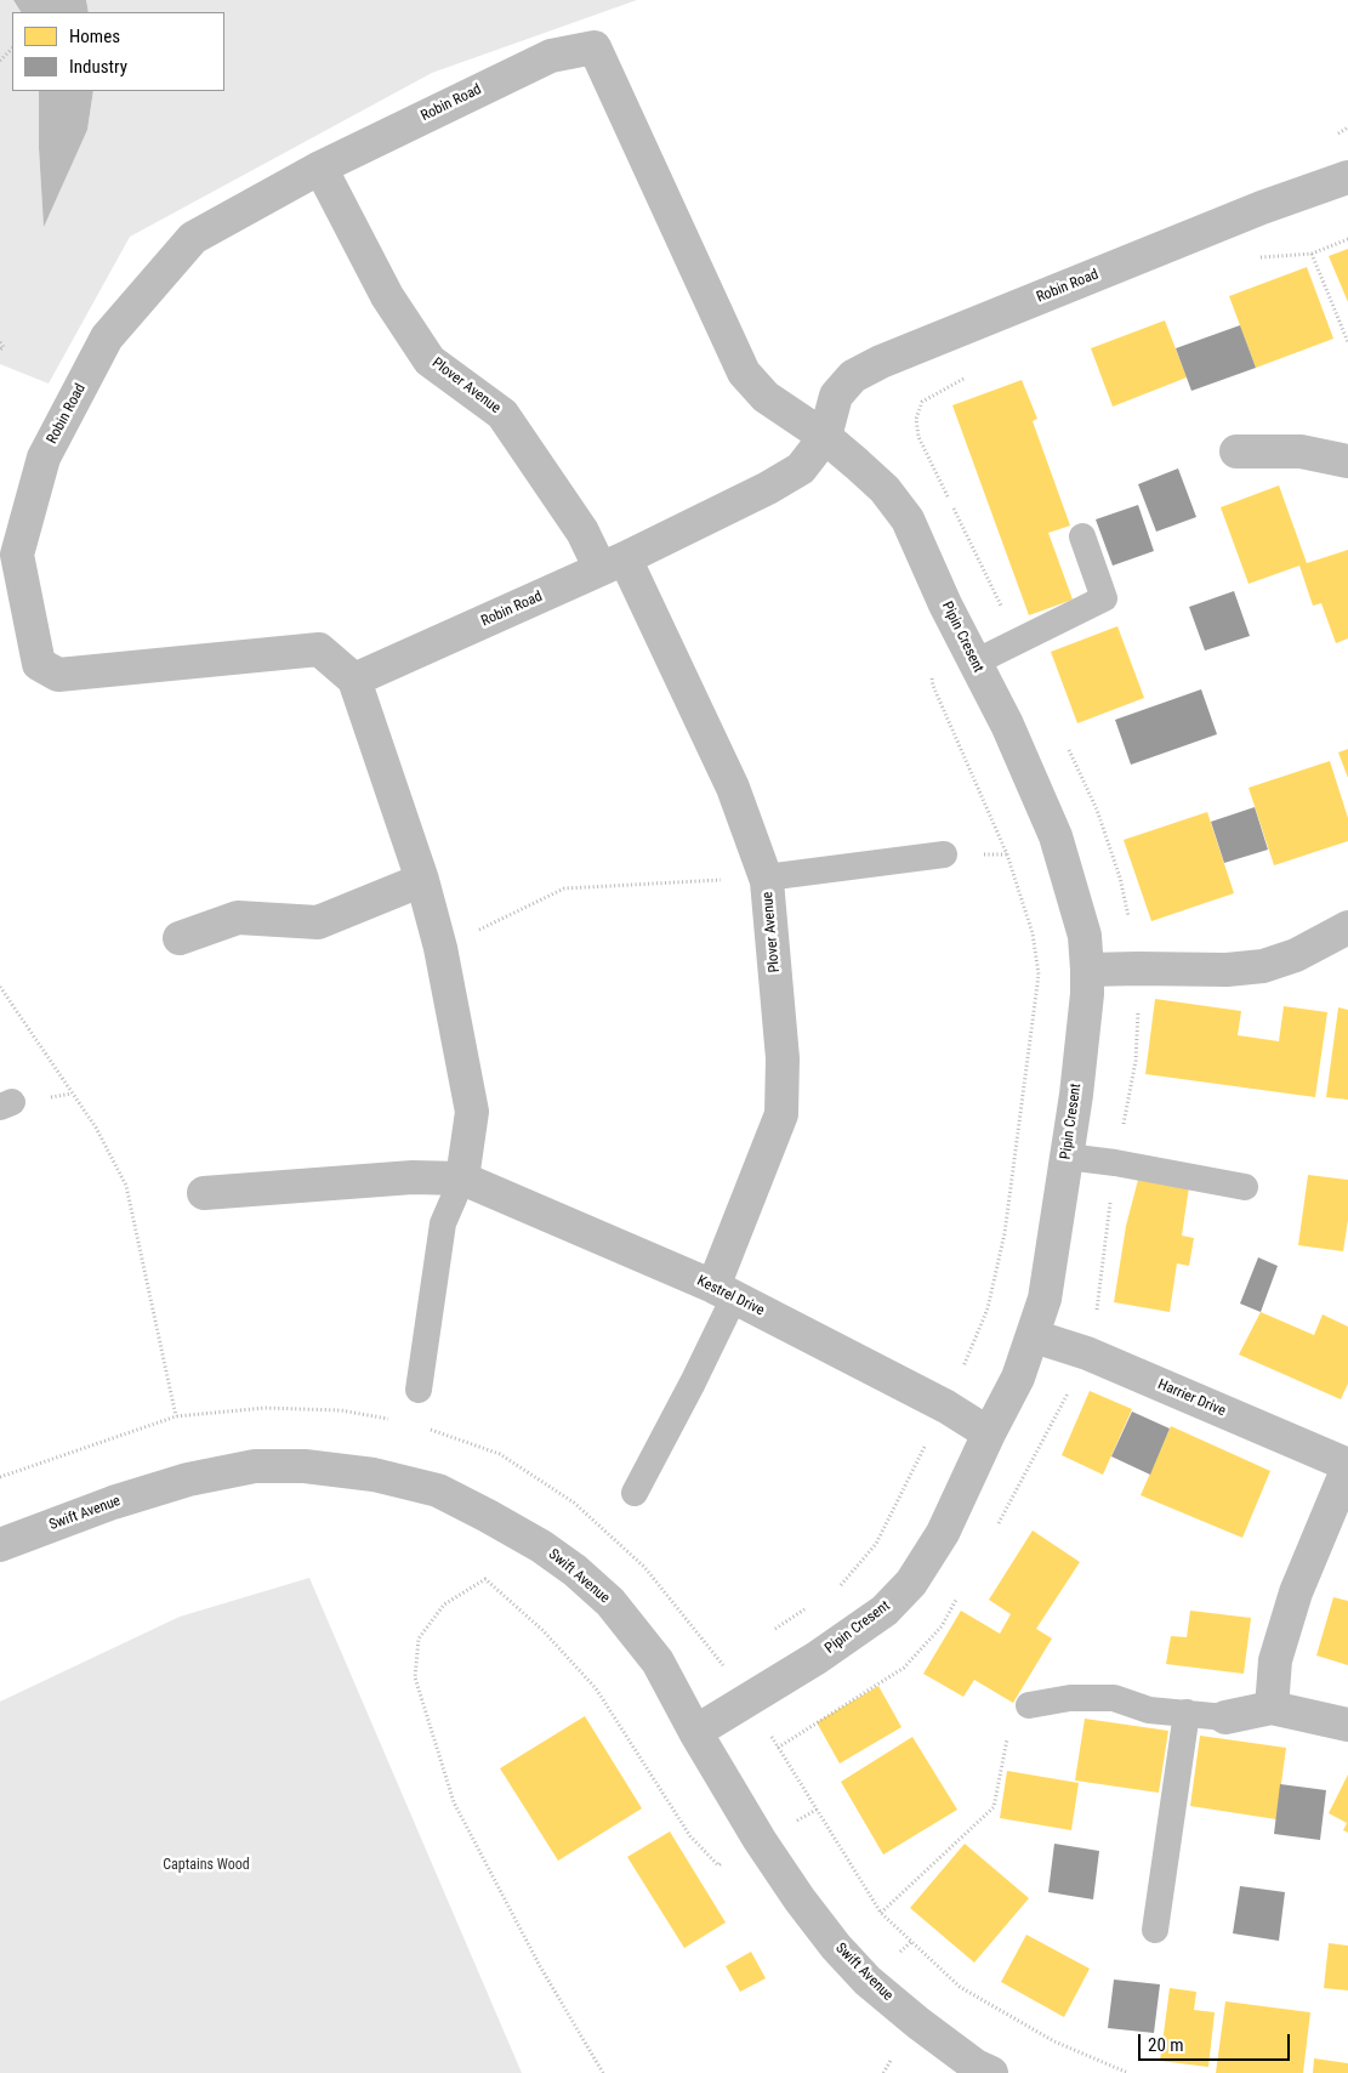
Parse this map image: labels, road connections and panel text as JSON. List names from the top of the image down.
{
  "streets": {
    "street": [
      "Robin Road",
      "Plover Avenue",
      "Pipin Cresent",
      "Kestrel Drive",
      "Harrier Drive",
      "Swift Avenue"
    ]
  },
  "crossings": [
    ["Robin Road", "Plover Avenue"],
    ["Robin Road", "Pipin Cresent"],
    ["Plover Avenue", "Kestrel Drive"],
    ["Pipin Cresent", "Kestrel Drive"],
    ["Pipin Cresent", "Harrier Drive"],
    ["Pipin Cresent", "Swift Avenue"]
  ],
  "parks": ["Captains Wood"],
  "legend": ["Homes", "Industry"],
  "scale_bar": "20 m"
}
